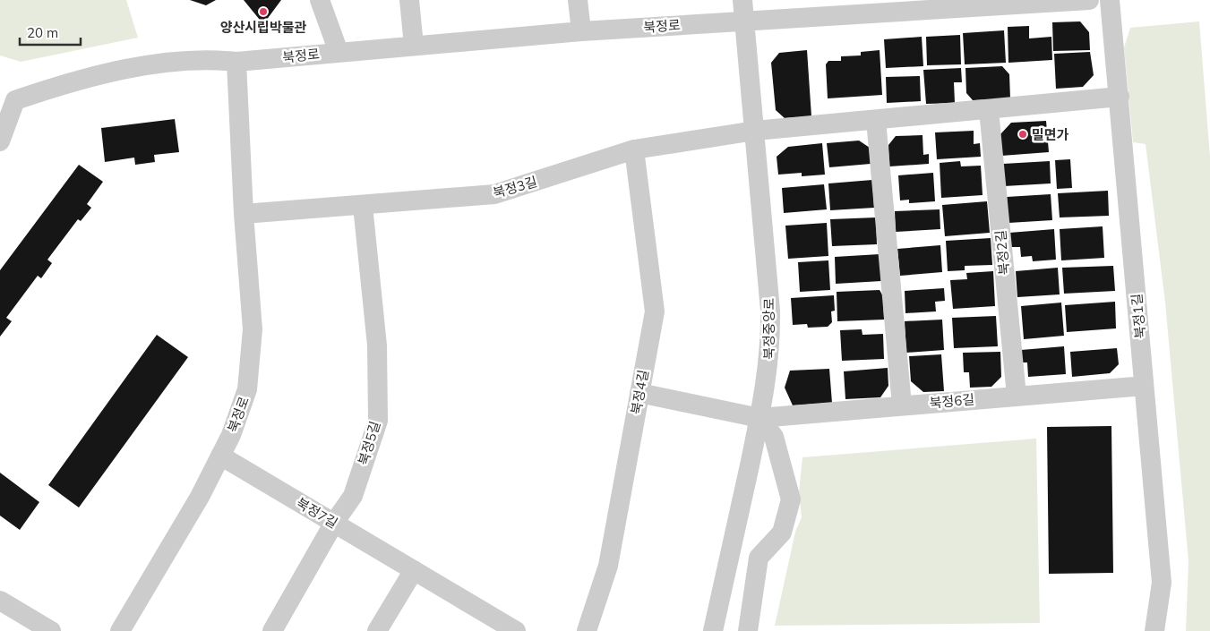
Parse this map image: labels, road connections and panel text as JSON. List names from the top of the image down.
{
  "streets": {
    "street": [
      "북정로",
      "북정3길",
      "북정2길",
      "북정1길",
      "북정중앙로",
      "북정4길",
      "북정6길",
      "북정5길",
      "북정7길"
    ]
  },
  "crossings": [
    ["북정로", "북정3길"],
    ["북정로", "북정중앙로"],
    ["북정로", "북정7길"],
    ["북정3길", "북정중앙로"],
    ["북정3길", "북정4길"],
    ["북정3길", "북정5길"],
    ["북정2길", "북정6길"],
    ["북정1길", "북정6길"],
    ["북정중앙로", "북정6길"],
    ["북정4길", "북정6길"],
    ["북정5길", "북정7길"]
  ],
  "places": ["양산시립박물관", "밀면가"],
  "scale_bar": "20 m"
}
